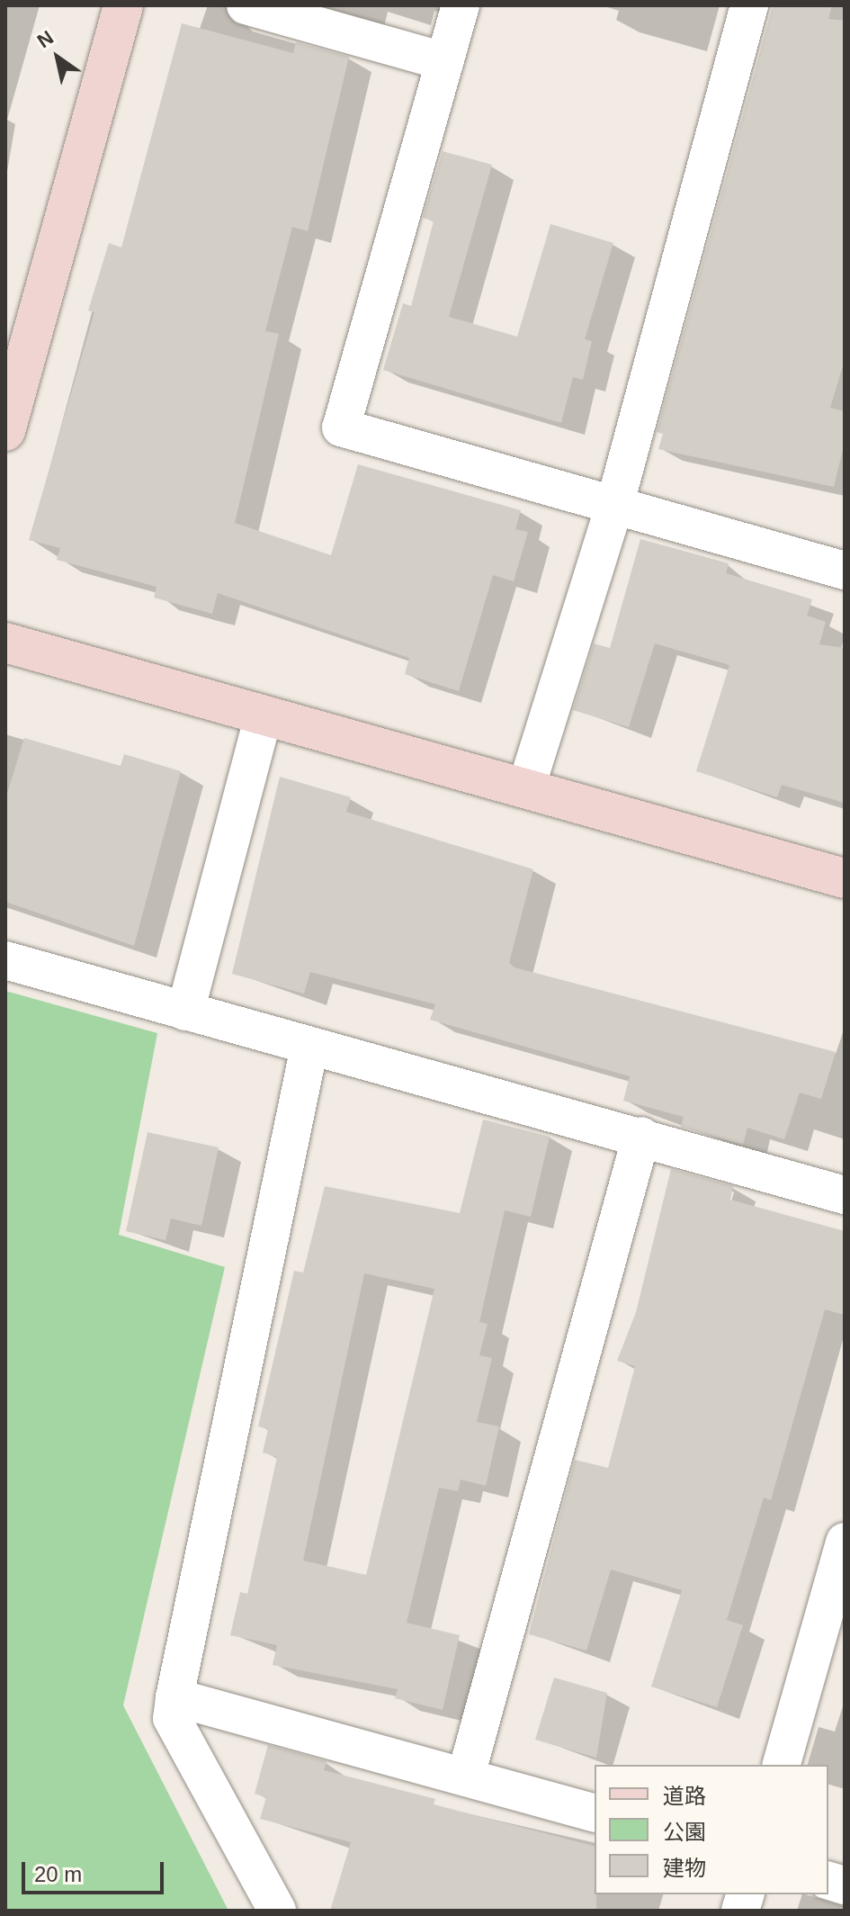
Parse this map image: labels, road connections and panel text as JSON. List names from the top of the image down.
{
  "legend": ["道路", "公園", "建物"],
  "scale_bar": "20 m",
  "north": "top left"
}
